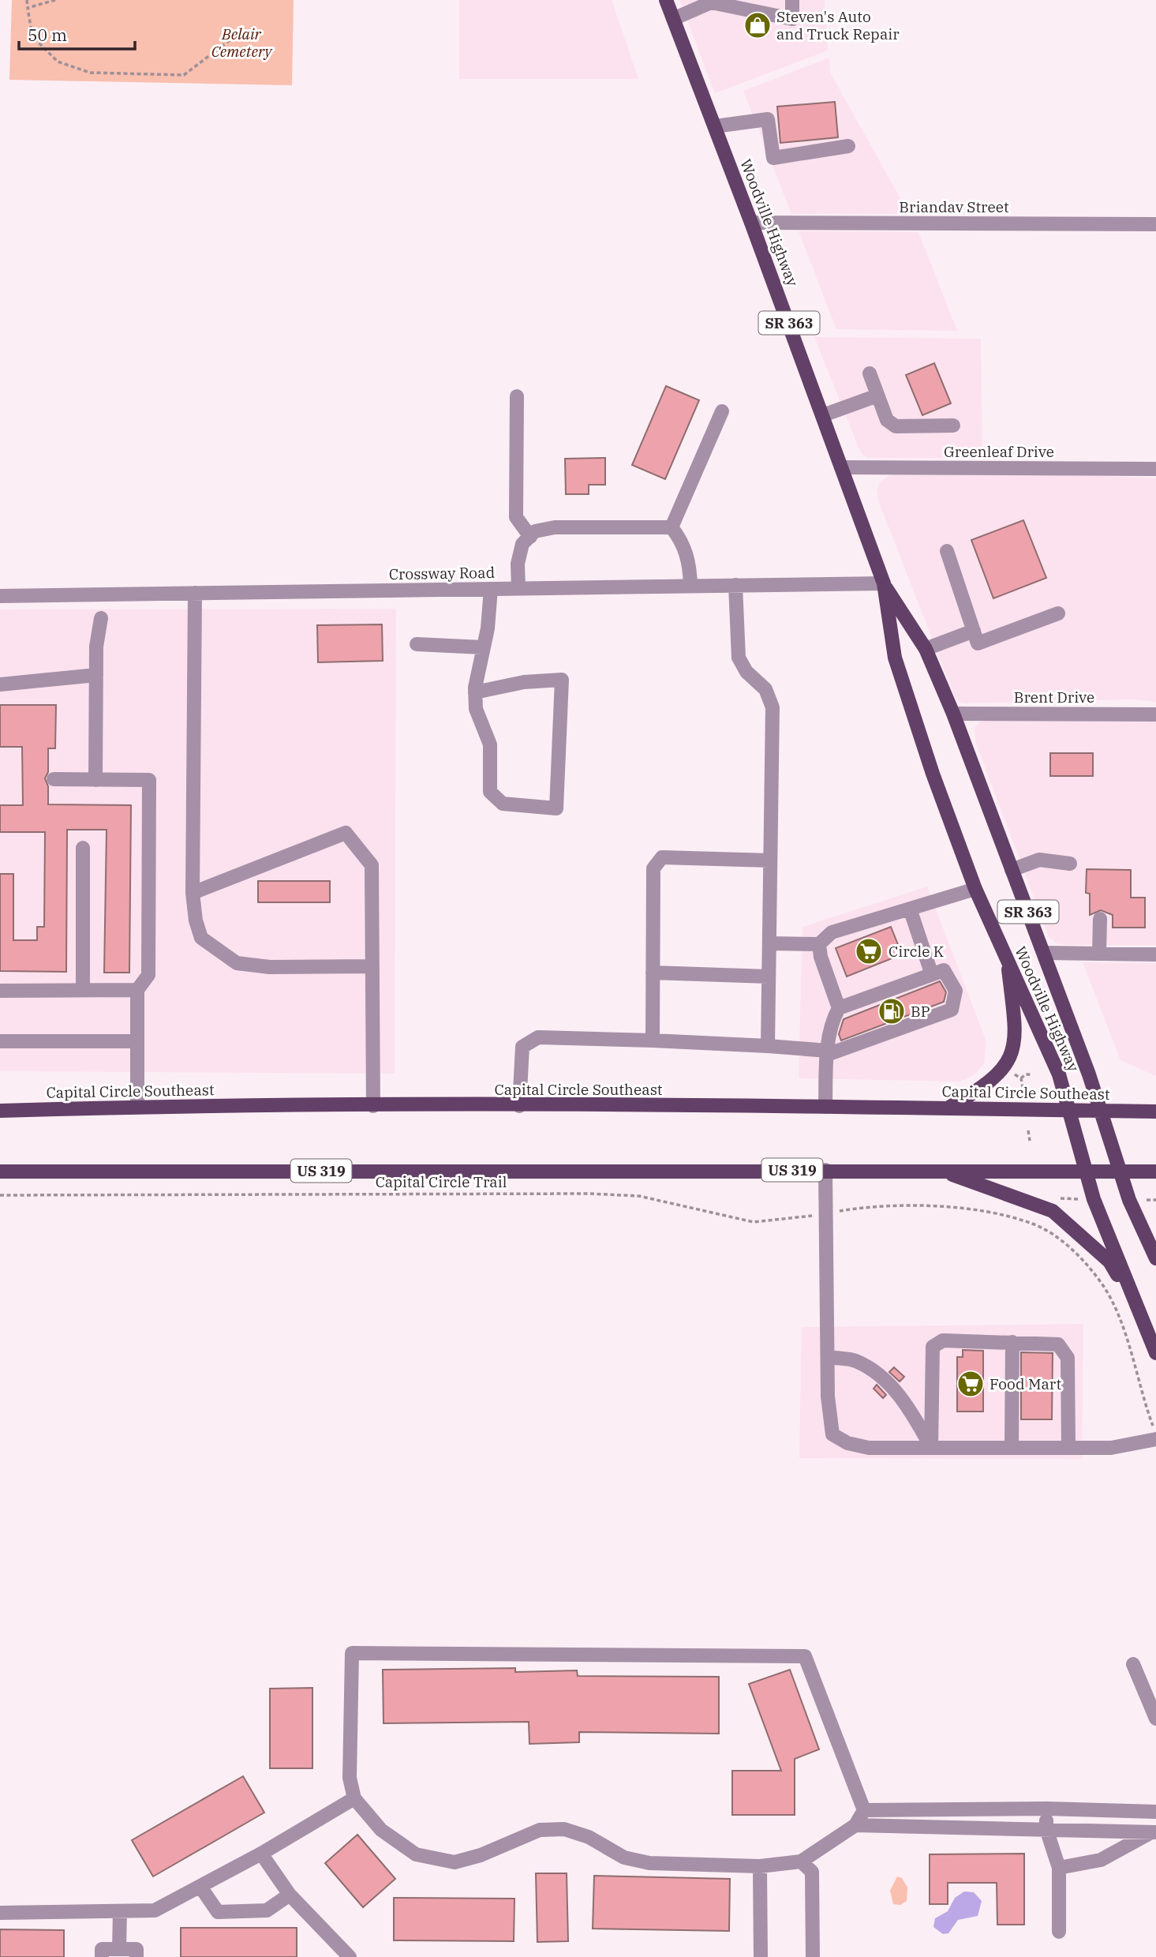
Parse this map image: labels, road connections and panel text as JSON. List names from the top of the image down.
{
  "streets": {
    "main road": [
      "Woodville Highway",
      "SR 363",
      "Capital Circle Southeast",
      "US 319"
    ],
    "street": [
      "Briandav Street",
      "Greenleaf Drive",
      "Crossway Road",
      "Brent Drive"
    ],
    "path": ["Capital Circle Trail"]
  },
  "crossings": [
    ["Briandav Street", "Woodville Highway"],
    ["Woodville Highway", "Greenleaf Drive"],
    ["Woodville Highway", "Crossway Road"],
    ["Woodville Highway", "Brent Drive"],
    ["Woodville Highway", "Capital Circle Southeast"],
    ["Woodville Highway", "US 319"]
  ],
  "parks": ["Belair Cemetery"],
  "places": {
    "shop": ["Steven's Auto and Truck Repair"],
    "supermarket": ["Circle K", "Food Mart"],
    "fuel station": ["BP"]
  },
  "scale_bar": "50 m"
}
